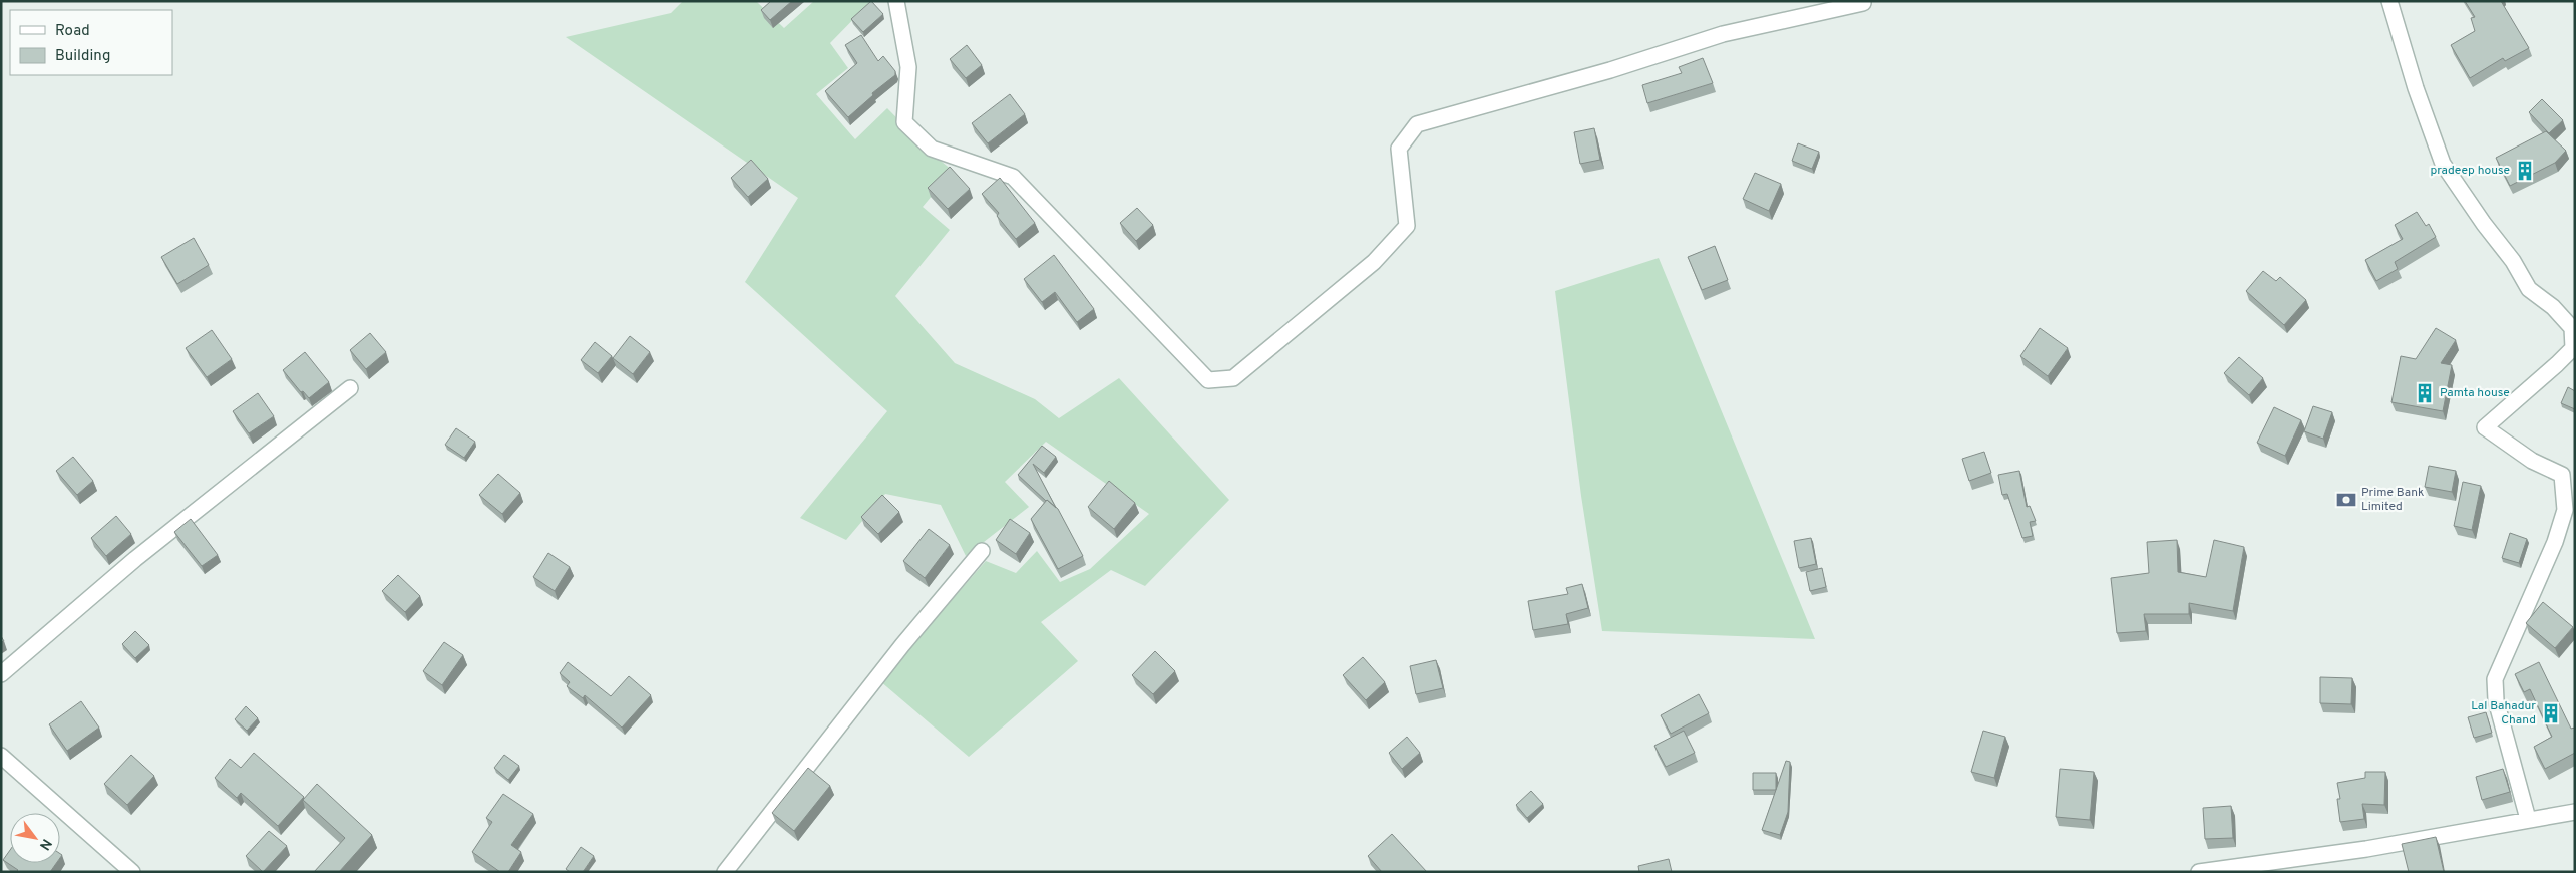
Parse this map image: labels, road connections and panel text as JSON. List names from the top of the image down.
{
  "places": {
    "building": ["pradeep house", "Pamta house", "Lal Bahadur Chand"],
    "bank": ["Prime Bank Limited"]
  },
  "legend": ["Road", "Building"],
  "north": "bottom right"
}
